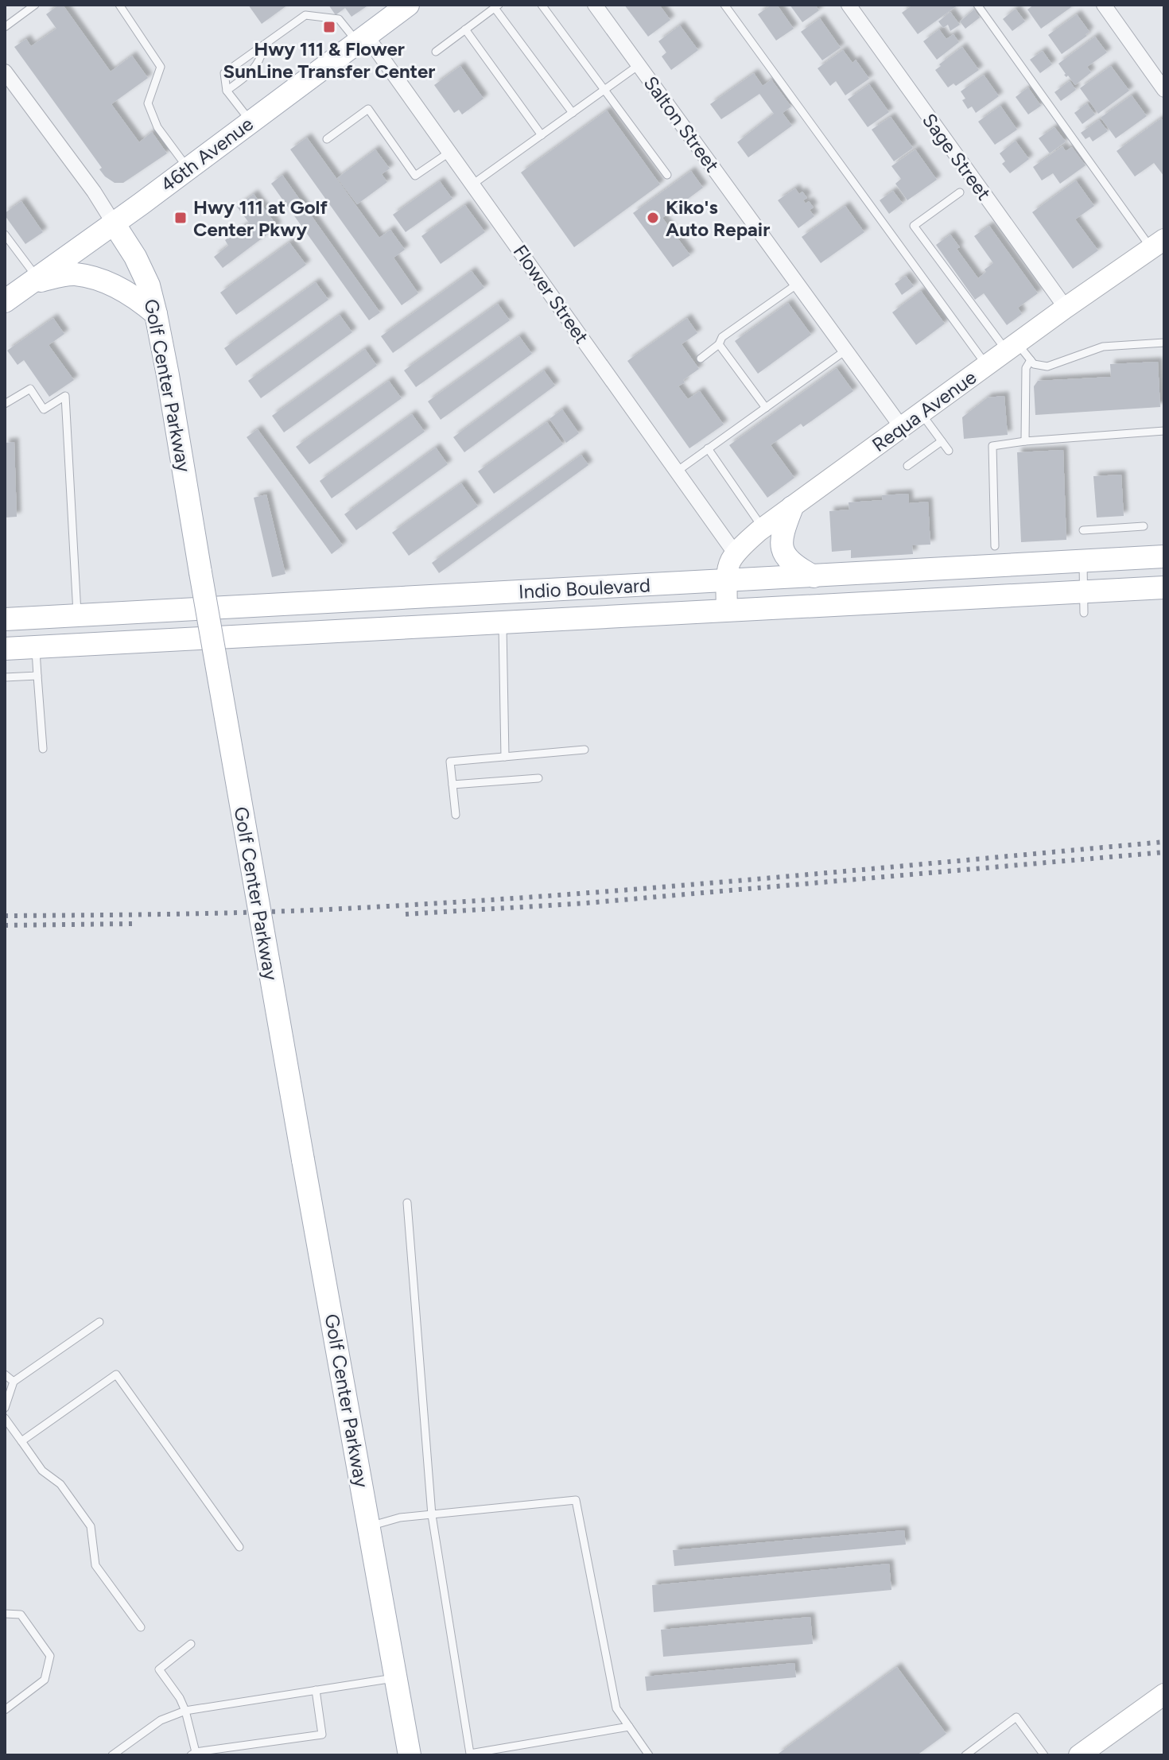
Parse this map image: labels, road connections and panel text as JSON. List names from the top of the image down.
{
  "streets": {
    "main road": ["46th Avenue", "Golf Center Parkway", "Indio Boulevard"],
    "street": [
      "Salton Street",
      "Sage Street",
      "Flower Street",
      "Requa Avenue"
    ]
  },
  "crossings": [
    ["Salton Street", "Requa Avenue"],
    ["46th Avenue", "Flower Street"],
    ["46th Avenue", "Golf Center Parkway"],
    ["Sage Street", "Requa Avenue"],
    ["Flower Street", "Requa Avenue"],
    ["Requa Avenue", "Indio Boulevard"]
  ],
  "places": {
    "transit": ["Hwy 111 & Flower SunLine Transfer Center", "Hwy 111 at Golf Center Pkwy"],
    "other": ["Kiko's Auto Repair"]
  }
}
